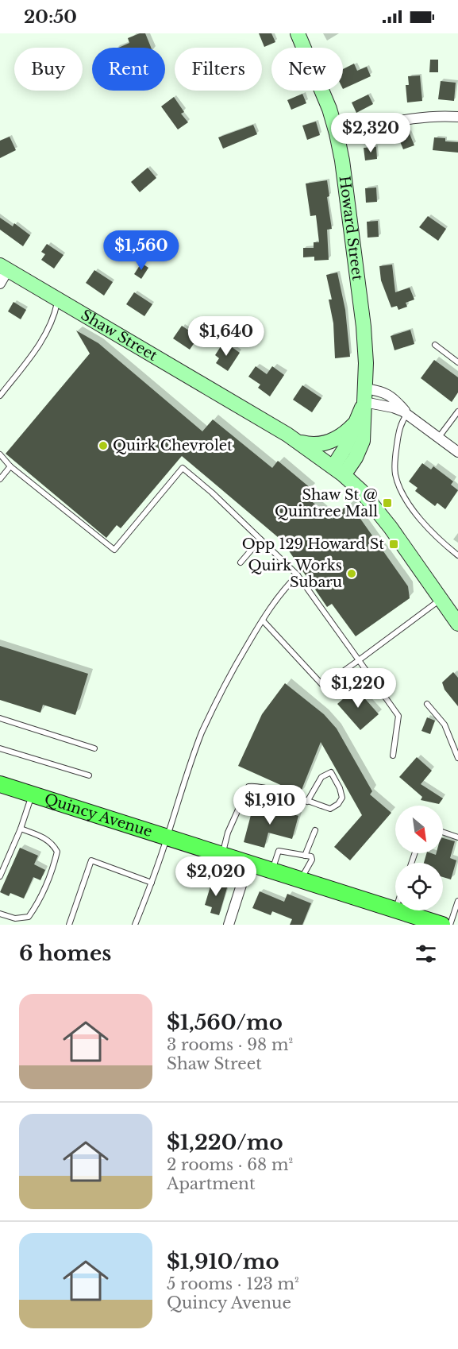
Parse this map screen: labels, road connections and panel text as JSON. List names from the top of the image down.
{
  "streets": {
    "main road": ["Quincy Avenue"],
    "street": ["Howard Street", "Shaw Street"]
  },
  "crossings": [
    ["Howard Street", "Shaw Street"]
  ],
  "places": {
    "other": ["Quirk Chevrolet", "Quirk Works Subaru"],
    "transit": ["Shaw St @ Quintree Mall", "Opp 129 Howard St"]
  },
  "north": "bottom right",
  "page": {
    "status": "20:50",
    "chip": [
      "Buy",
      "Rent",
      "Filters",
      "New"
    ],
    "price": [
      "$2,320",
      "$1,560",
      "$1,640",
      "$1,220",
      "$1,910",
      "$2,020"
    ],
    "heading": "6 homes",
    "list": [
      {
        "name": "$1,560/mo",
        "note": "3 rooms · 98 m² · Shaw Street"
      },
      {
        "name": "$1,220/mo",
        "note": "2 rooms · 68 m² · Apartment"
      },
      {
        "name": "$1,910/mo",
        "note": "5 rooms · 123 m² · Quincy Avenue"
      }
    ]
  }
}
